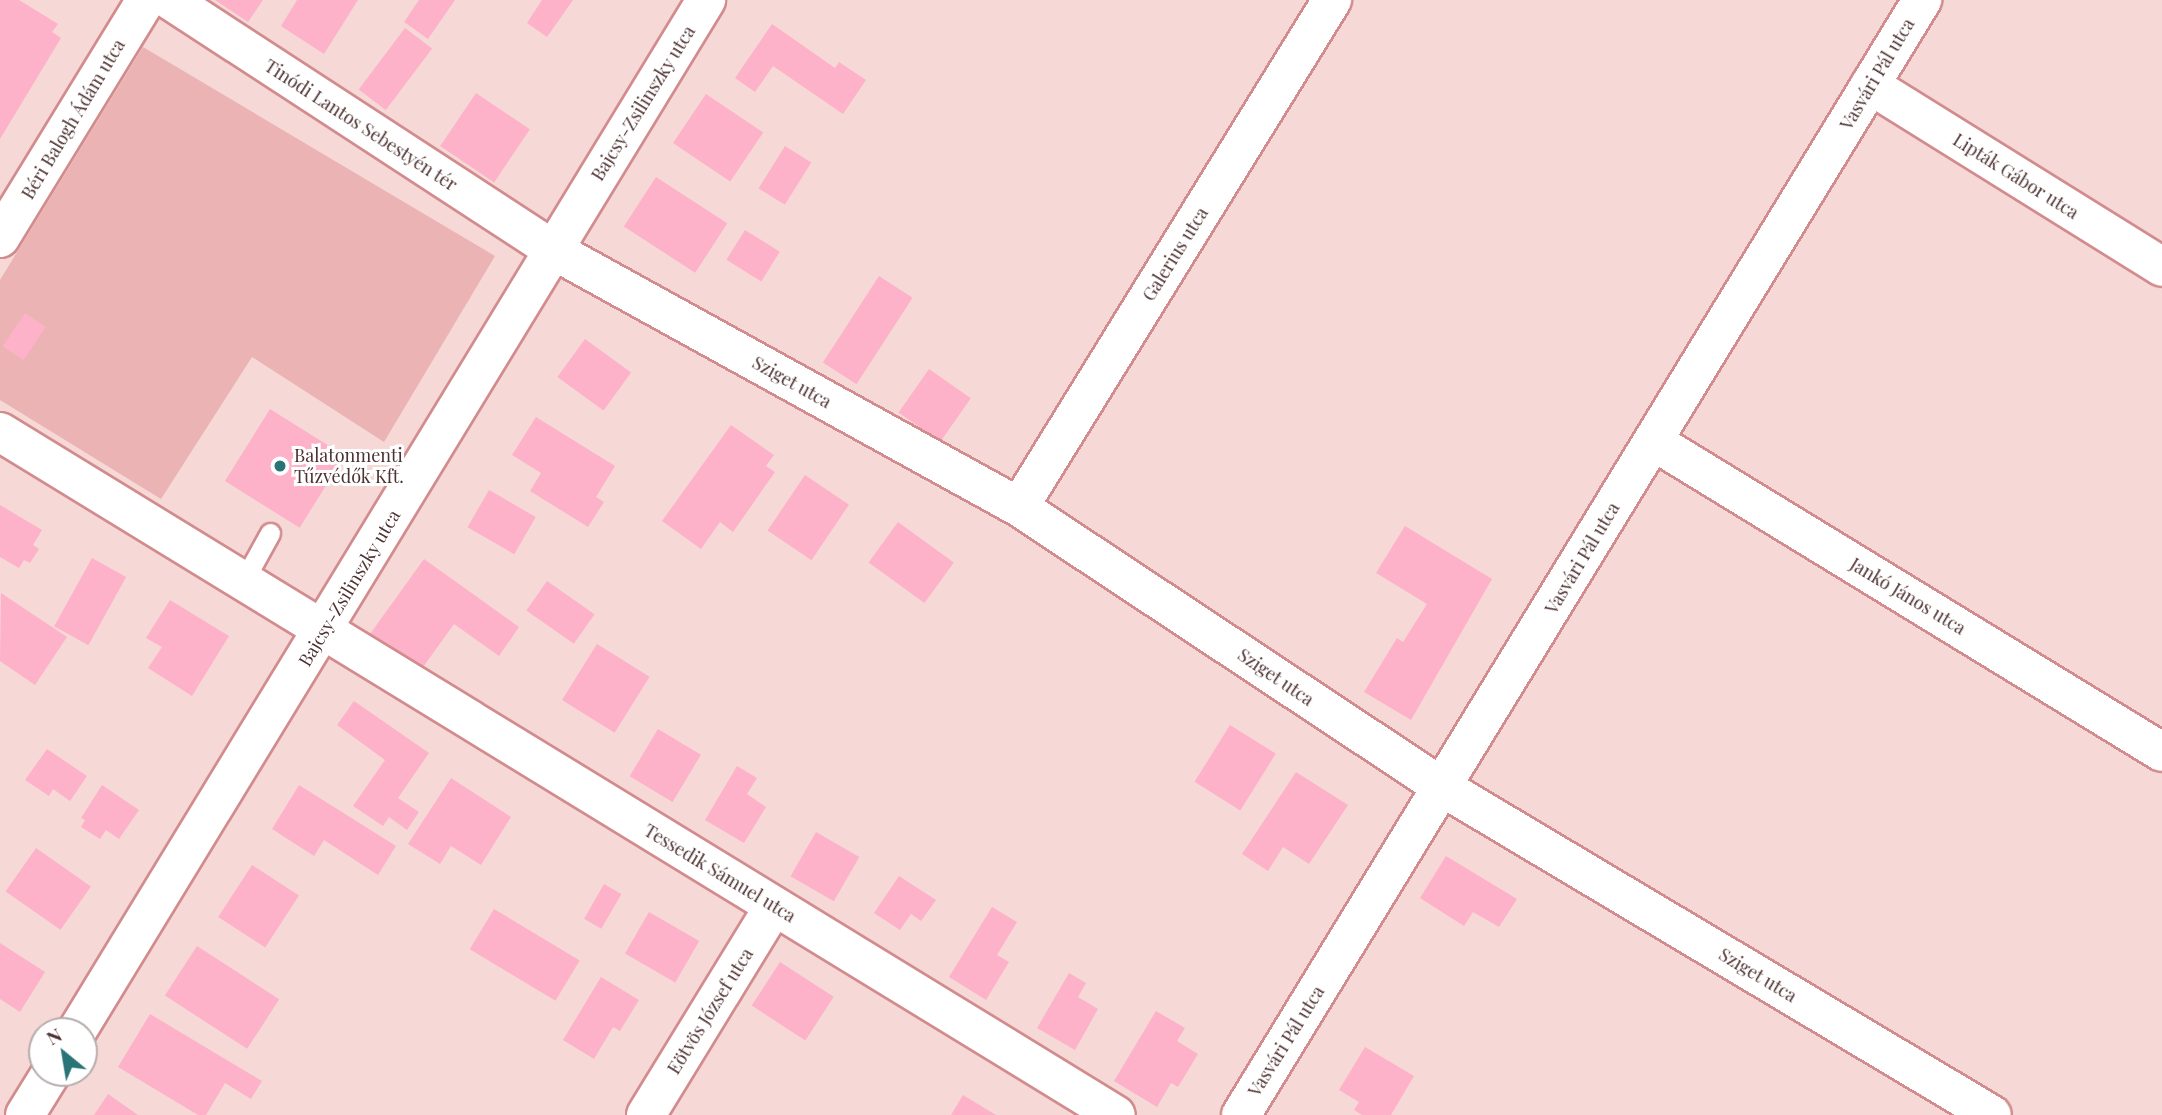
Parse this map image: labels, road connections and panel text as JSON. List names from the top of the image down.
{
  "streets": {
    "street": [
      "Vasvári Pál utca",
      "Bajcsy-Zsilinszky utca",
      "Béri Balogh Ádám utca",
      "Tinódi Lantos Sebestyén tér",
      "Lipták Gábor utca",
      "Galerius utca",
      "Sziget utca",
      "Jankó János utca",
      "Tessedik Sámuel utca",
      "Eötvös József utca"
    ]
  },
  "crossings": [
    ["Vasvári Pál utca", "Lipták Gábor utca"],
    ["Vasvári Pál utca", "Sziget utca"],
    ["Vasvári Pál utca", "Jankó János utca"],
    ["Bajcsy-Zsilinszky utca", "Tinódi Lantos Sebestyén tér"],
    ["Bajcsy-Zsilinszky utca", "Sziget utca"],
    ["Bajcsy-Zsilinszky utca", "Tessedik Sámuel utca"],
    ["Tinódi Lantos Sebestyén tér", "Sziget utca"],
    ["Galerius utca", "Sziget utca"],
    ["Tessedik Sámuel utca", "Eötvös József utca"]
  ],
  "places": ["Balatonmenti Tűzvédők Kft."],
  "north": "top left"
}
